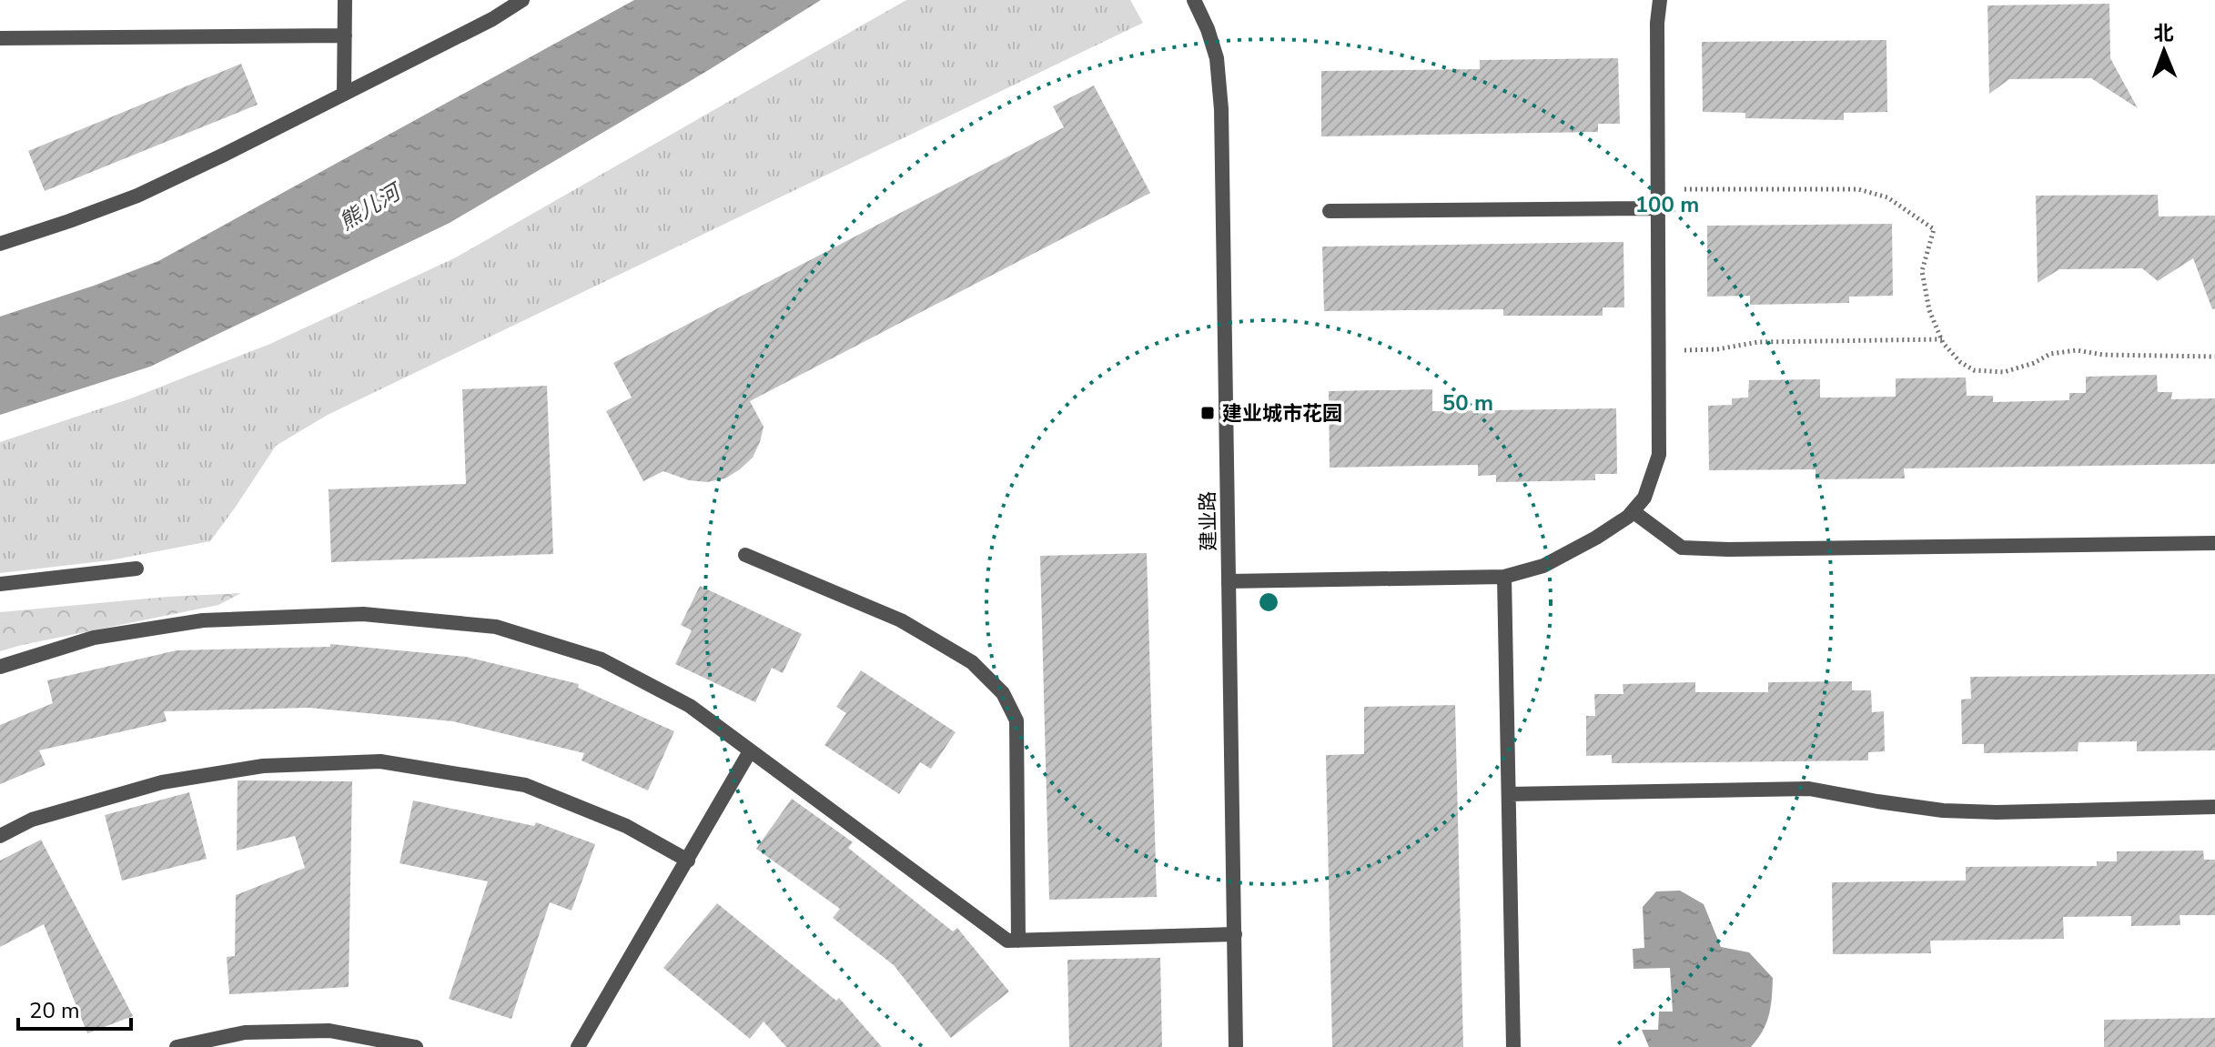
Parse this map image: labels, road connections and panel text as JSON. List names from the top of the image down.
{
  "streets": {
    "street": ["建业路"]
  },
  "water": ["熊儿河"],
  "places": {
    "transit": ["建业城市花园"]
  },
  "scale_bar": "20 m",
  "north": "top",
  "rings": ["100 m", "50 m"]
}
